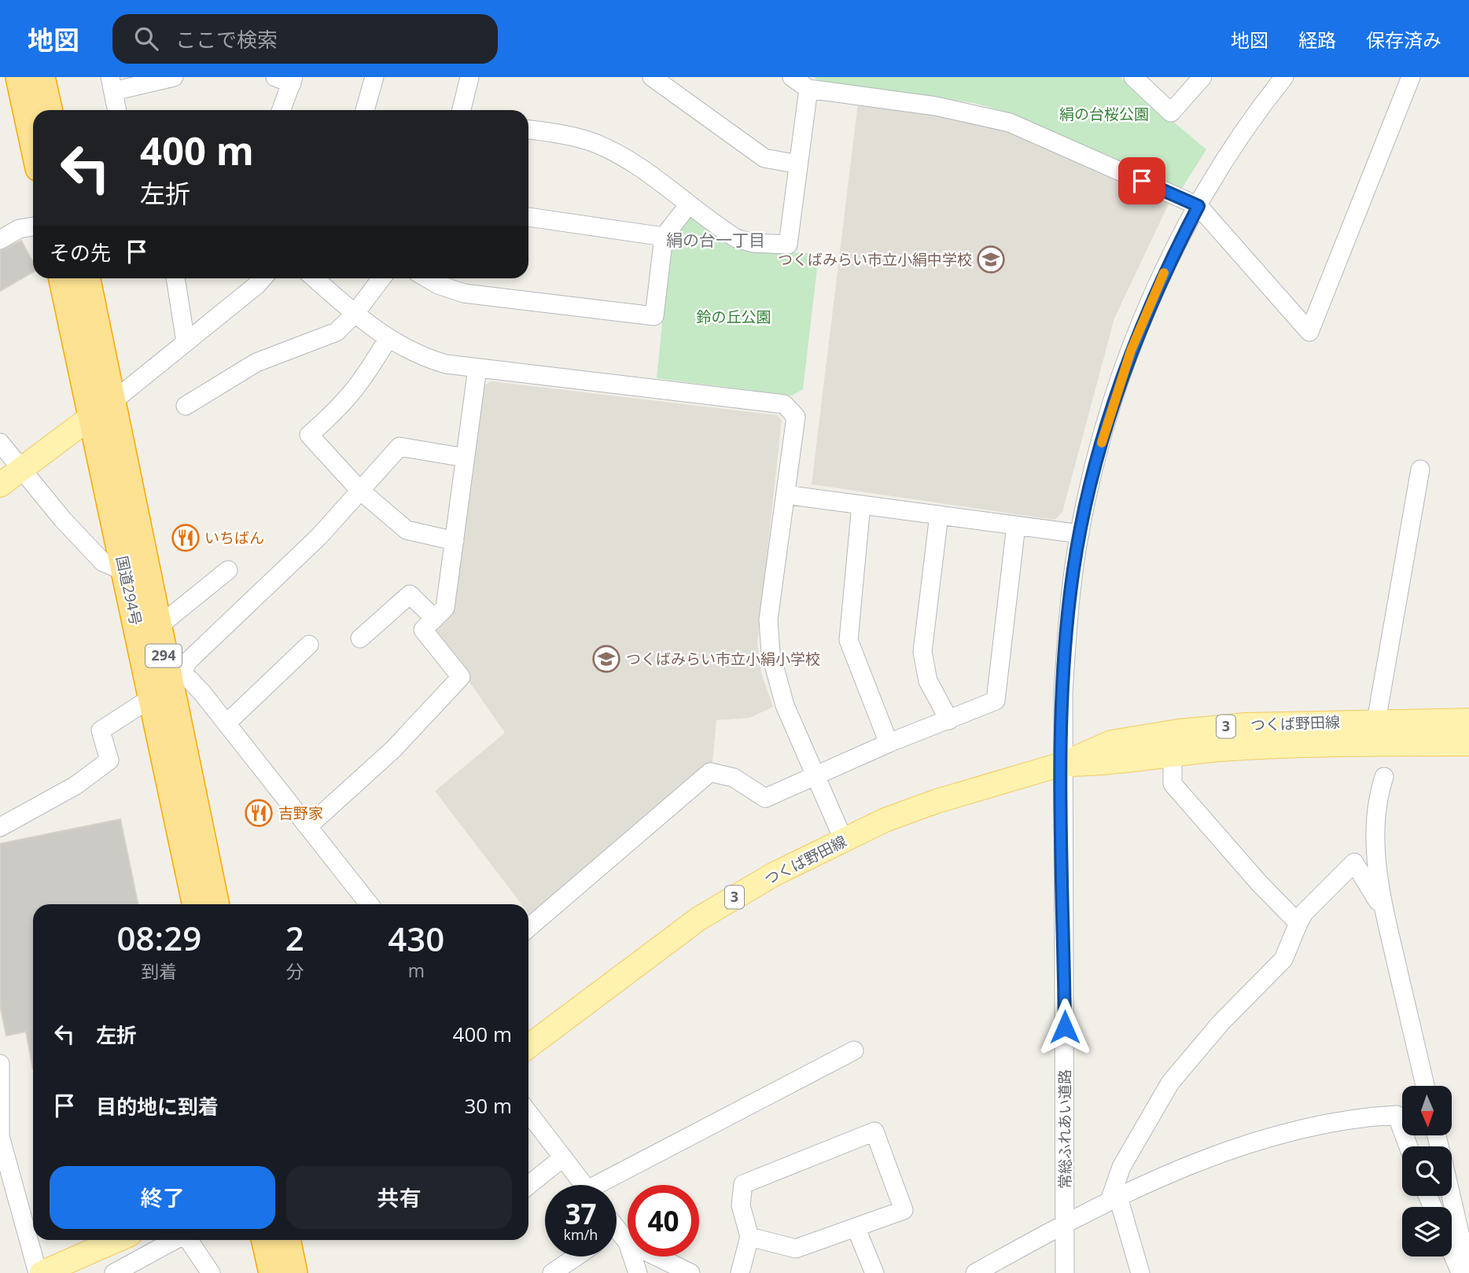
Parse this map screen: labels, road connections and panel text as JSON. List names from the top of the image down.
{
  "streets": {
    "highway": ["国道294号", "294"],
    "main road": ["つくば野田線", "3"],
    "street": ["常総ふれあい道路"]
  },
  "crossings": [
    ["つくば野田線", "常総ふれあい道路"]
  ],
  "districts": ["絹の台一丁目"],
  "parks": ["絹の台桜公園", "鈴の丘公園"],
  "places": {
    "school or university": ["つくばみらい市立小絹中学校", "つくばみらい市立小絹小学校"],
    "restaurant": ["いちばん", "吉野家"]
  },
  "north": "bottom",
  "page": {
    "header": "地図",
    "search": "ここで検索",
    "nav": ["地図", "経路", "保存済み"],
    "turn": ["400 m", "左折"],
    "then": "その先",
    "eta": [
      "08:29",
      "到着",
      "2",
      "分",
      "430",
      "m"
    ],
    "list": [
      {
        "name": "左折",
        "value": "400 m"
      },
      {
        "name": "目的地に到着",
        "value": "30 m"
      }
    ],
    "buttons": ["終了", "共有"],
    "speed": "37 km/h",
    "limit": "40"
  }
}
